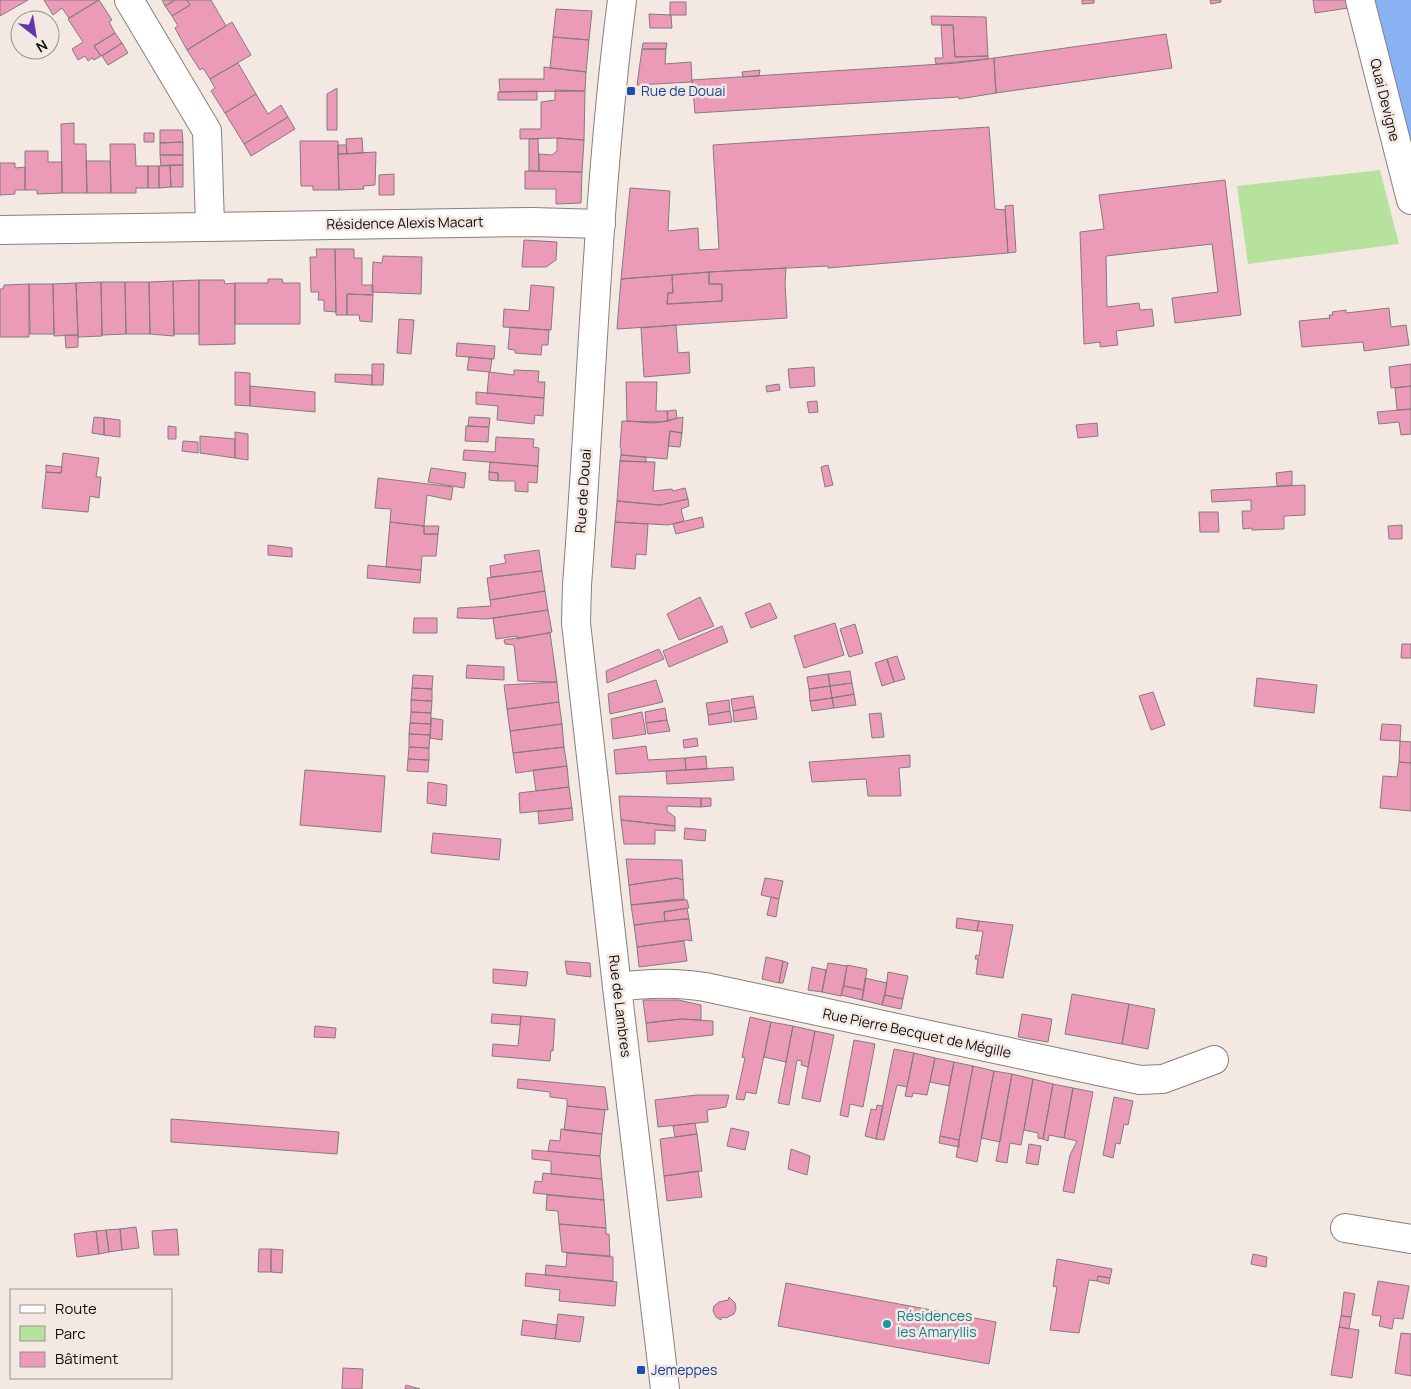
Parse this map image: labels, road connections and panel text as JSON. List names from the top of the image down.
{
  "streets": {
    "street": [
      "Quai Devigne",
      "Résidence Alexis Macart",
      "Rue de Douai",
      "Rue de Lambres",
      "Rue Pierre Becquet de Mégille"
    ]
  },
  "crossings": [
    ["Résidence Alexis Macart", "Rue de Douai"],
    ["Rue de Douai", "Rue de Lambres"],
    ["Rue de Lambres", "Rue Pierre Becquet de Mégille"]
  ],
  "places": {
    "transit": ["Rue de Douai", "Jemeppes"],
    "other": ["Résidences les Amaryllis"]
  },
  "legend": ["Route", "Parc", "Bâtiment"],
  "north": "bottom right"
}
